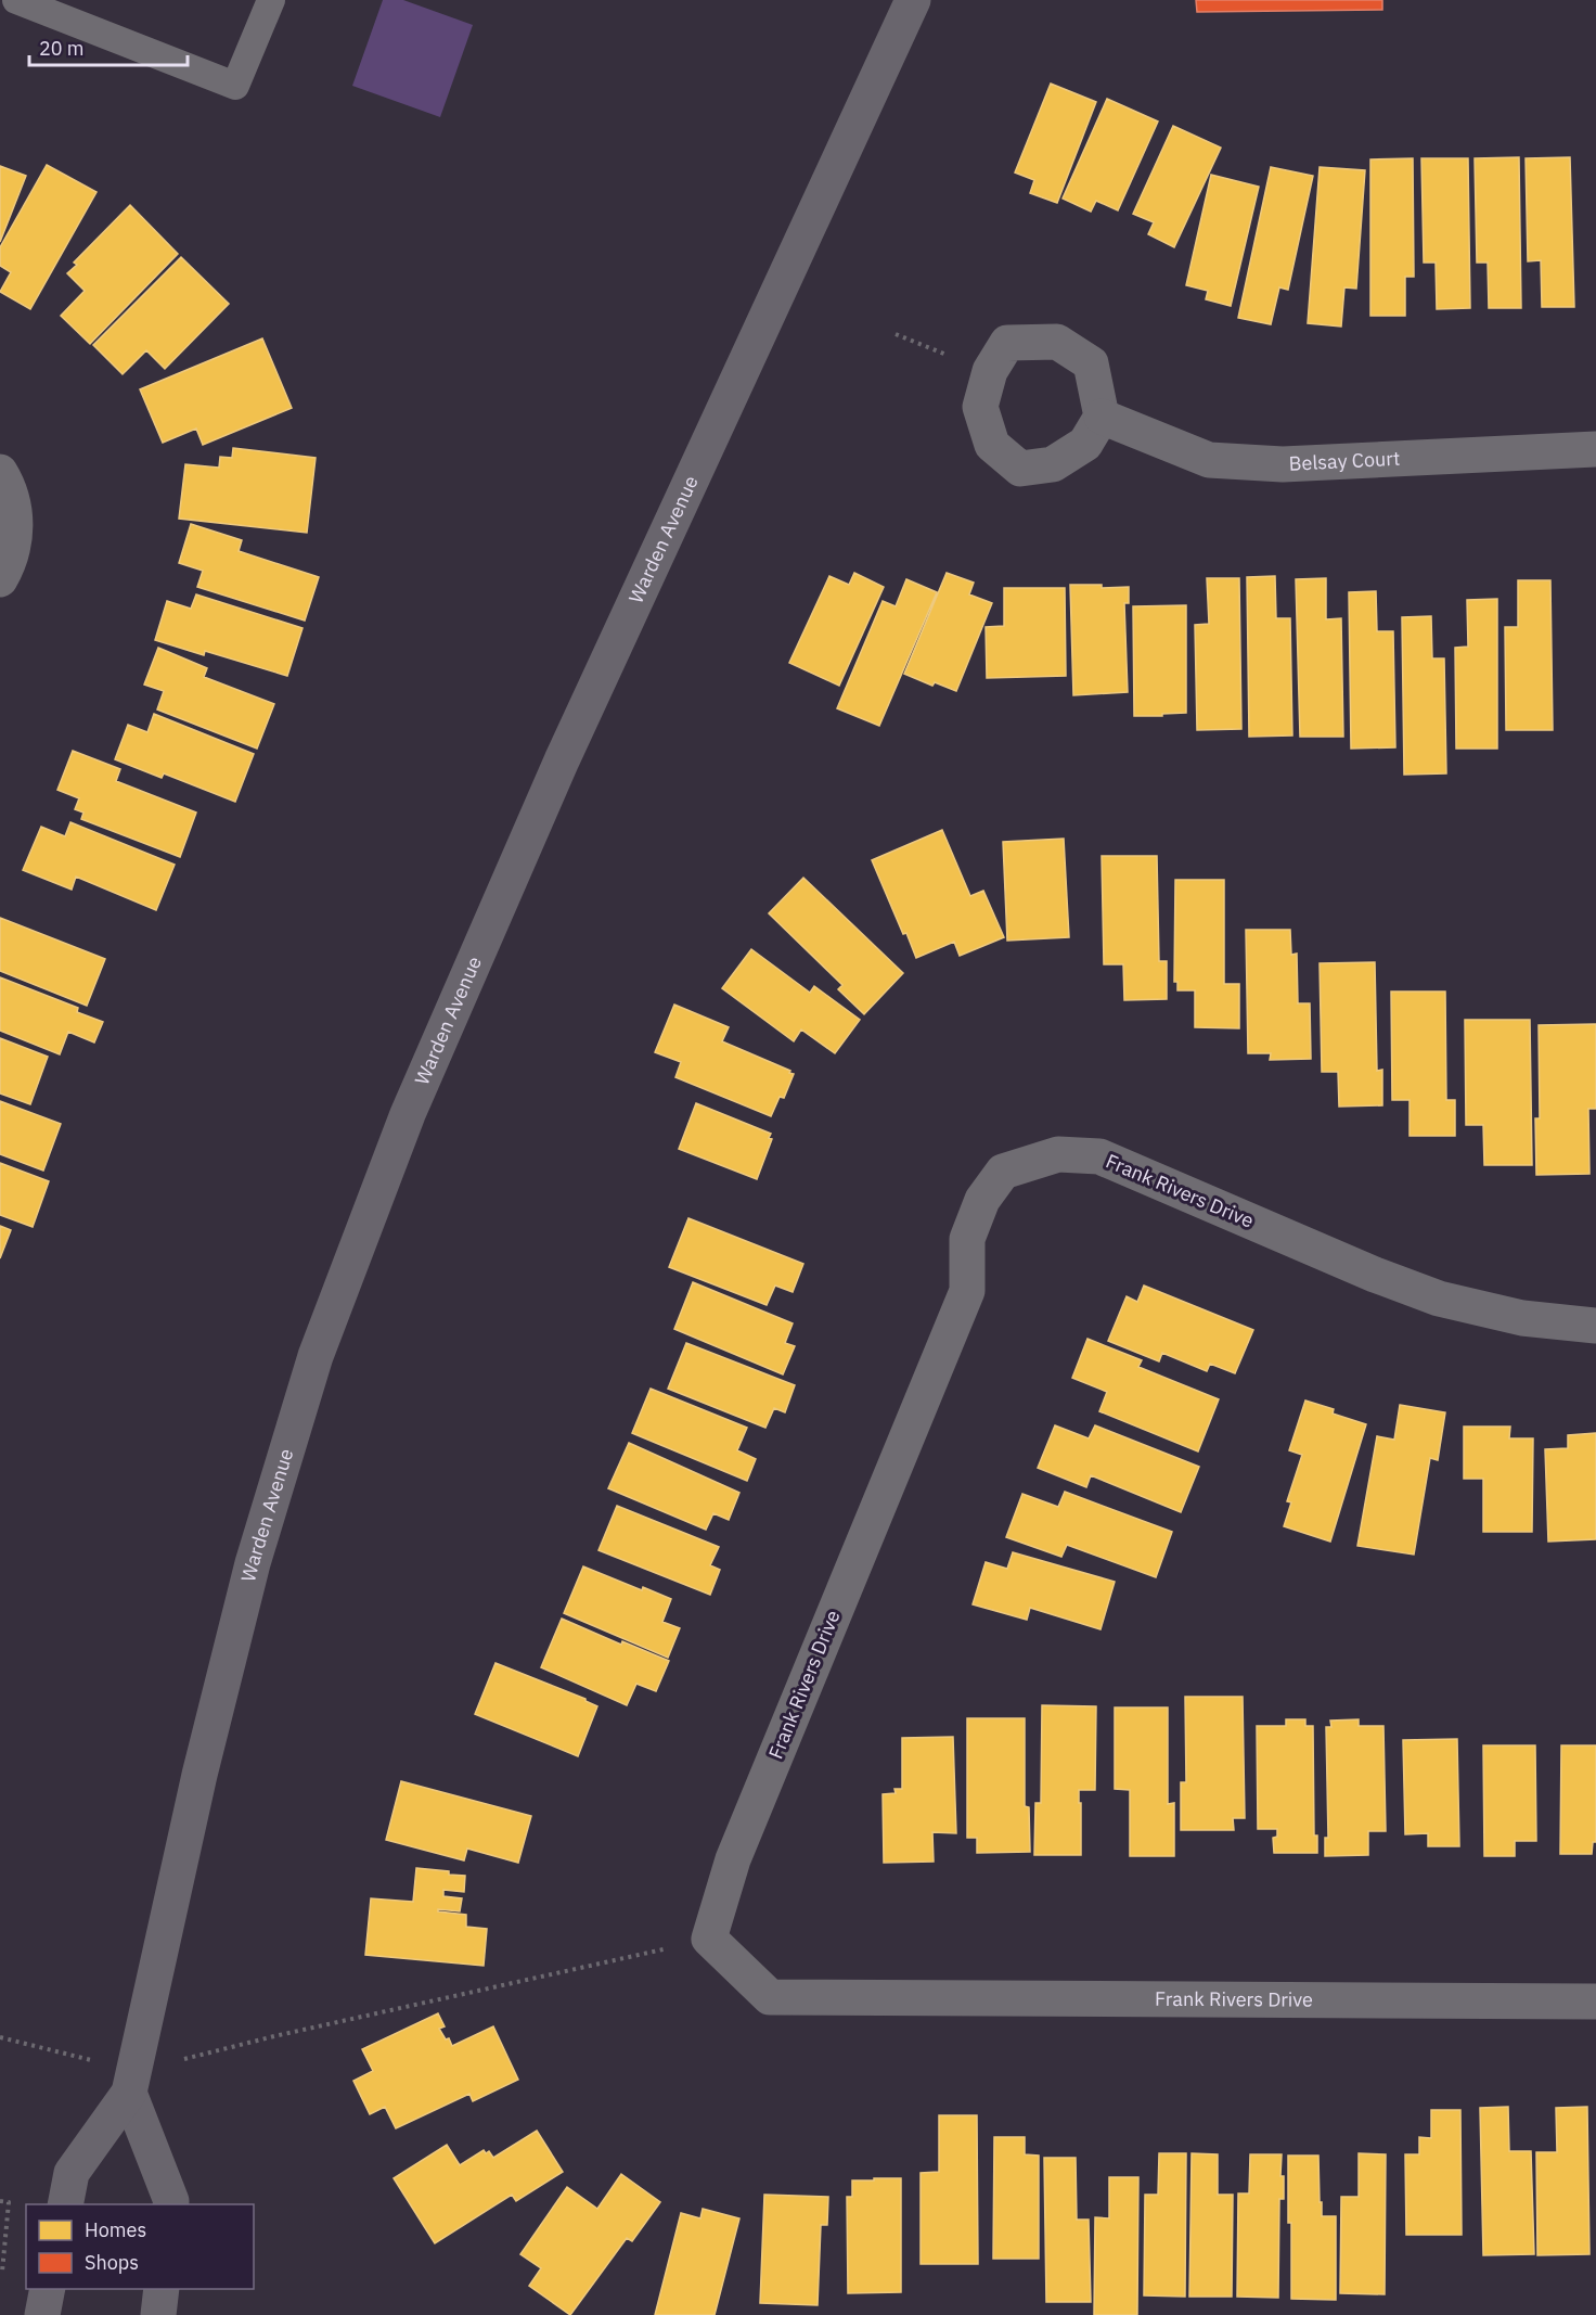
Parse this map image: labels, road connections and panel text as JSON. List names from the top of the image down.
{
  "streets": {
    "main road": ["Warden Avenue"],
    "street": ["Belsay Court", "Frank Rivers Drive"]
  },
  "legend": ["Homes", "Shops"],
  "scale_bar": "20 m"
}
